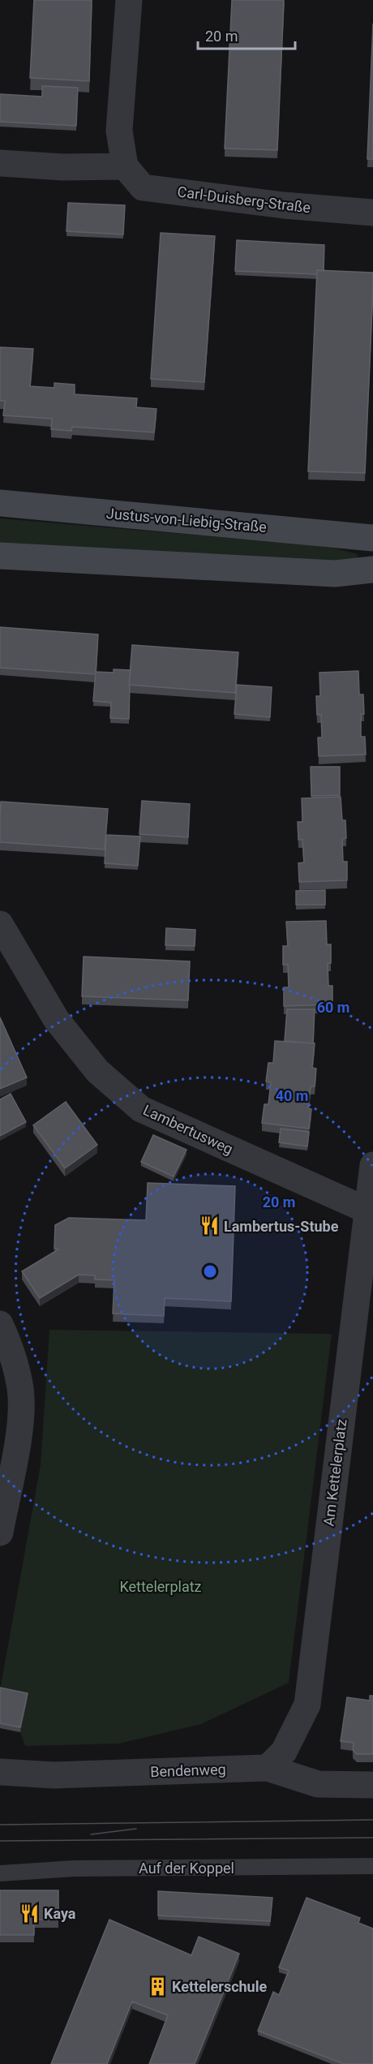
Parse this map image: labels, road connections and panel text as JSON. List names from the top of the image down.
{
  "streets": {
    "main road": ["Justus-von-Liebig-Straße"],
    "street": [
      "Carl-Duisberg-Straße",
      "Lambertusweg",
      "Am Kettelerplatz",
      "Bendenweg"
    ],
    "lane": ["Auf der Koppel"]
  },
  "crossings": [
    ["Lambertusweg", "Am Kettelerplatz"],
    ["Am Kettelerplatz", "Bendenweg"]
  ],
  "parks": ["Kettelerplatz"],
  "places": {
    "restaurant": ["Lambertus-Stube", "Kaya"],
    "building": ["Kettelerschule"]
  },
  "scale_bar": "20 m",
  "rings": ["60 m", "40 m", "20 m"]
}
